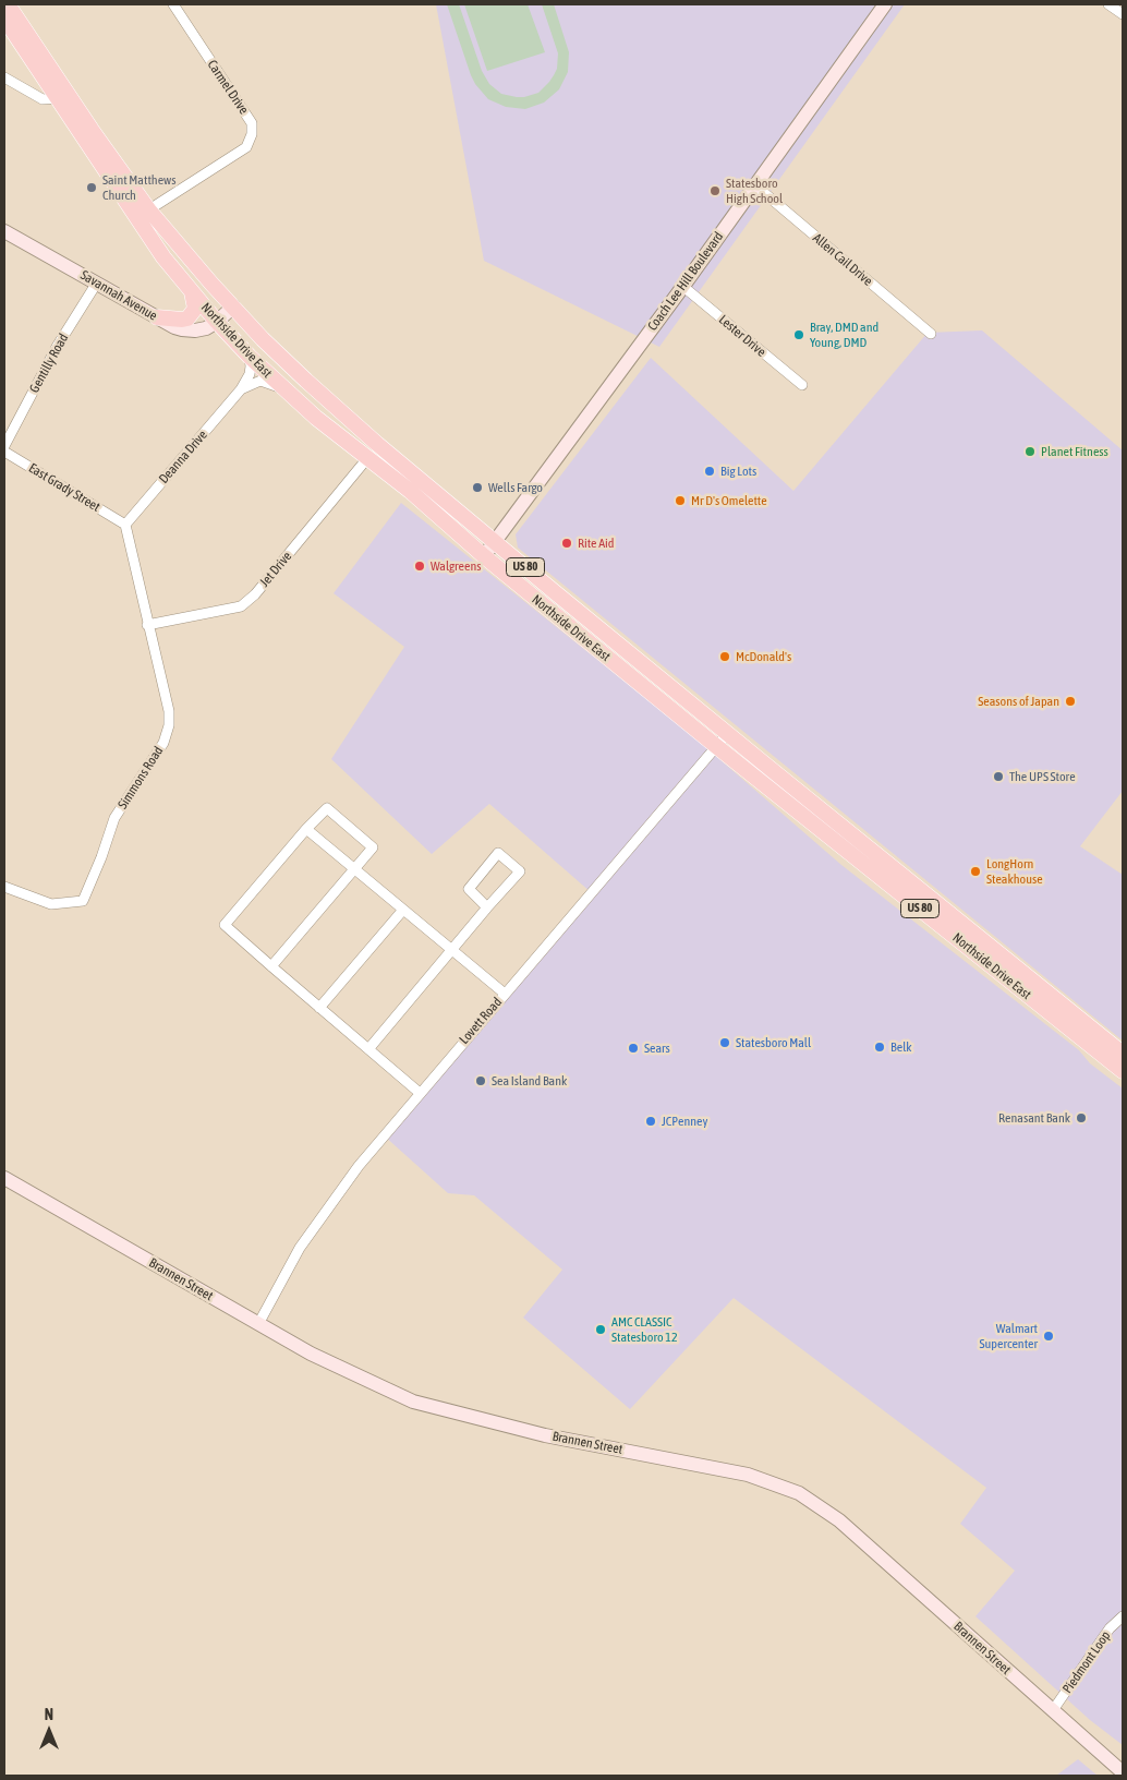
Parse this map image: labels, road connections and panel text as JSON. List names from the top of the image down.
{
  "streets": {
    "main road": ["Northside Drive East", "US 80"],
    "street": [
      "Carmel Drive",
      "Allen Cail Drive",
      "Coach Lee Hill Boulevard",
      "Savannah Avenue",
      "Lester Drive",
      "Gentilly Road",
      "Deanna Drive",
      "East Grady Street",
      "Jet Drive",
      "Simmons Road",
      "Lovett Road",
      "Brannen Street",
      "Piedmont Loop"
    ]
  },
  "crossings": [
    ["Carmel Drive", "Northside Drive East"],
    ["Allen Cail Drive", "Coach Lee Hill Boulevard"],
    ["Coach Lee Hill Boulevard", "Lester Drive"],
    ["Coach Lee Hill Boulevard", "Northside Drive East"],
    ["Savannah Avenue", "Northside Drive East"],
    ["Savannah Avenue", "Gentilly Road"],
    ["Northside Drive East", "Deanna Drive"],
    ["Northside Drive East", "Jet Drive"],
    ["Northside Drive East", "Lovett Road"],
    ["Deanna Drive", "East Grady Street"],
    ["Deanna Drive", "Simmons Road"],
    ["East Grady Street", "Simmons Road"],
    ["Jet Drive", "Simmons Road"],
    ["Lovett Road", "Brannen Street"],
    ["Brannen Street", "Piedmont Loop"]
  ],
  "places": [
    "Saint Matthews Church",
    "Statesboro High School",
    "Bray, DMD and Young, DMD",
    "Planet Fitness",
    "Big Lots",
    "Wells Fargo",
    "Mr D's Omelette",
    "Rite Aid",
    "Walgreens",
    "McDonald's",
    "Seasons of Japan",
    "The UPS Store",
    "LongHorn Steakhouse",
    "Statesboro Mall",
    "Belk",
    "Sears",
    "Sea Island Bank",
    "Renasant Bank",
    "JCPenney",
    "AMC CLASSIC Statesboro 12",
    "Walmart Supercenter"
  ],
  "north": "top"
}
